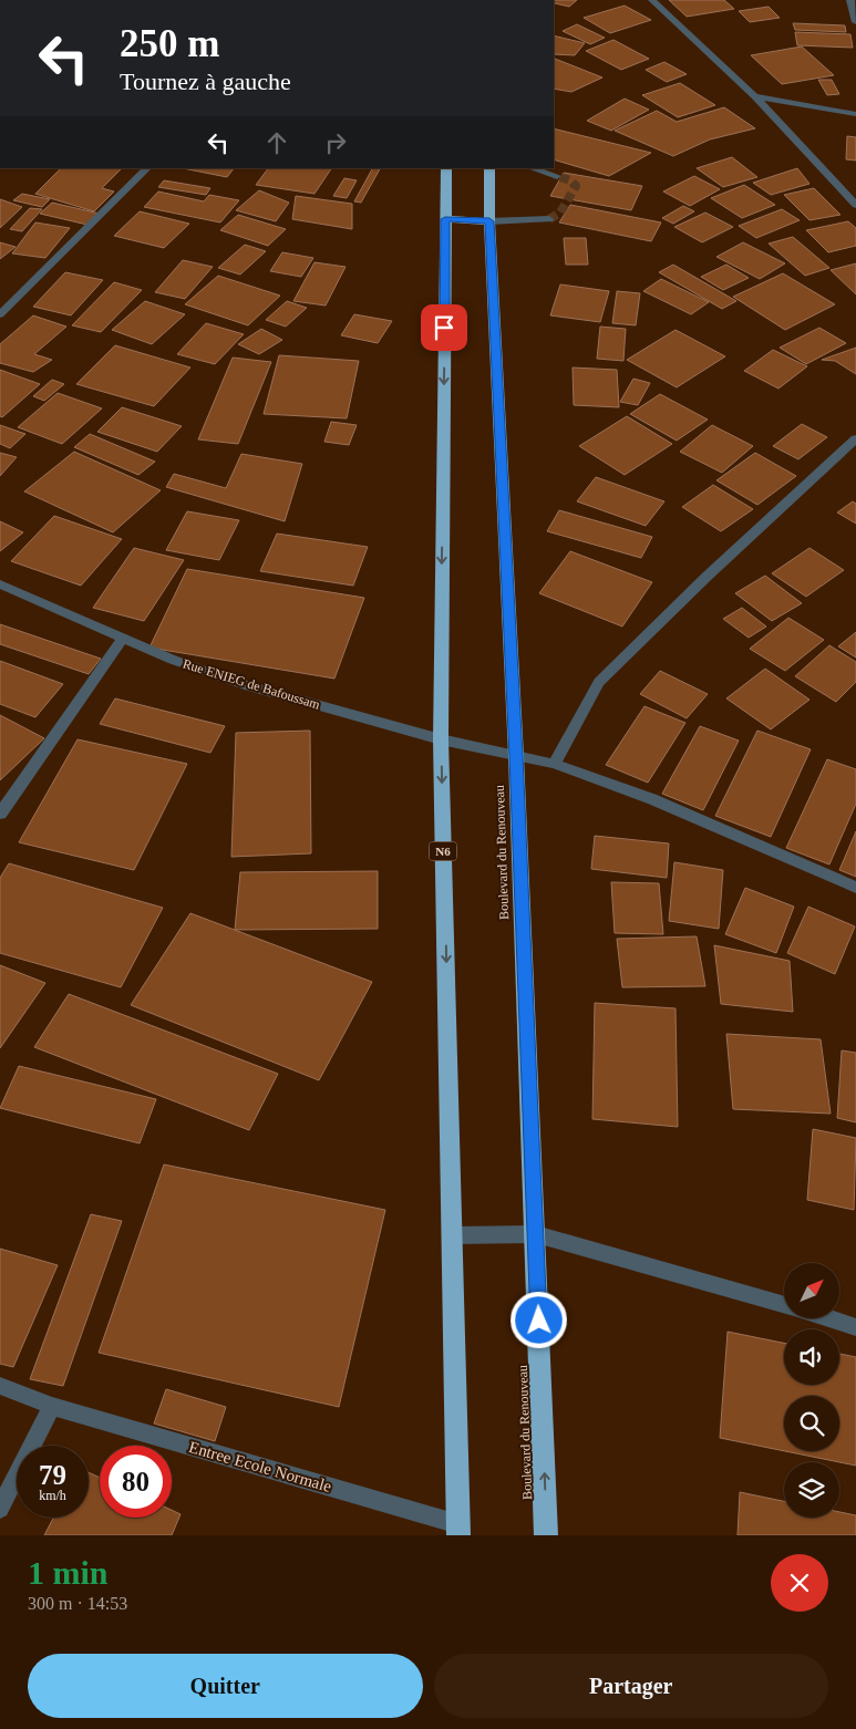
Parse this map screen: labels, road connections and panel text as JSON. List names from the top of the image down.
{
  "streets": {
    "highway": ["N6", "Boulevard du Renouveau"],
    "street": ["Rue ENIEG de Bafoussam", "Entree Ecole Normale"]
  },
  "crossings": [
    ["Rue ENIEG de Bafoussam", "N6"],
    ["Rue ENIEG de Bafoussam", "Boulevard du Renouveau"],
    ["N6", "Entree Ecole Normale"]
  ],
  "north": "top right",
  "page": {
    "turn": ["250 m", "Tournez à gauche"],
    "speed": "79 km/h",
    "limit": "80",
    "heading": ["1 min", "300 m · 14:53"],
    "buttons": ["Quitter", "Partager"]
  }
}
